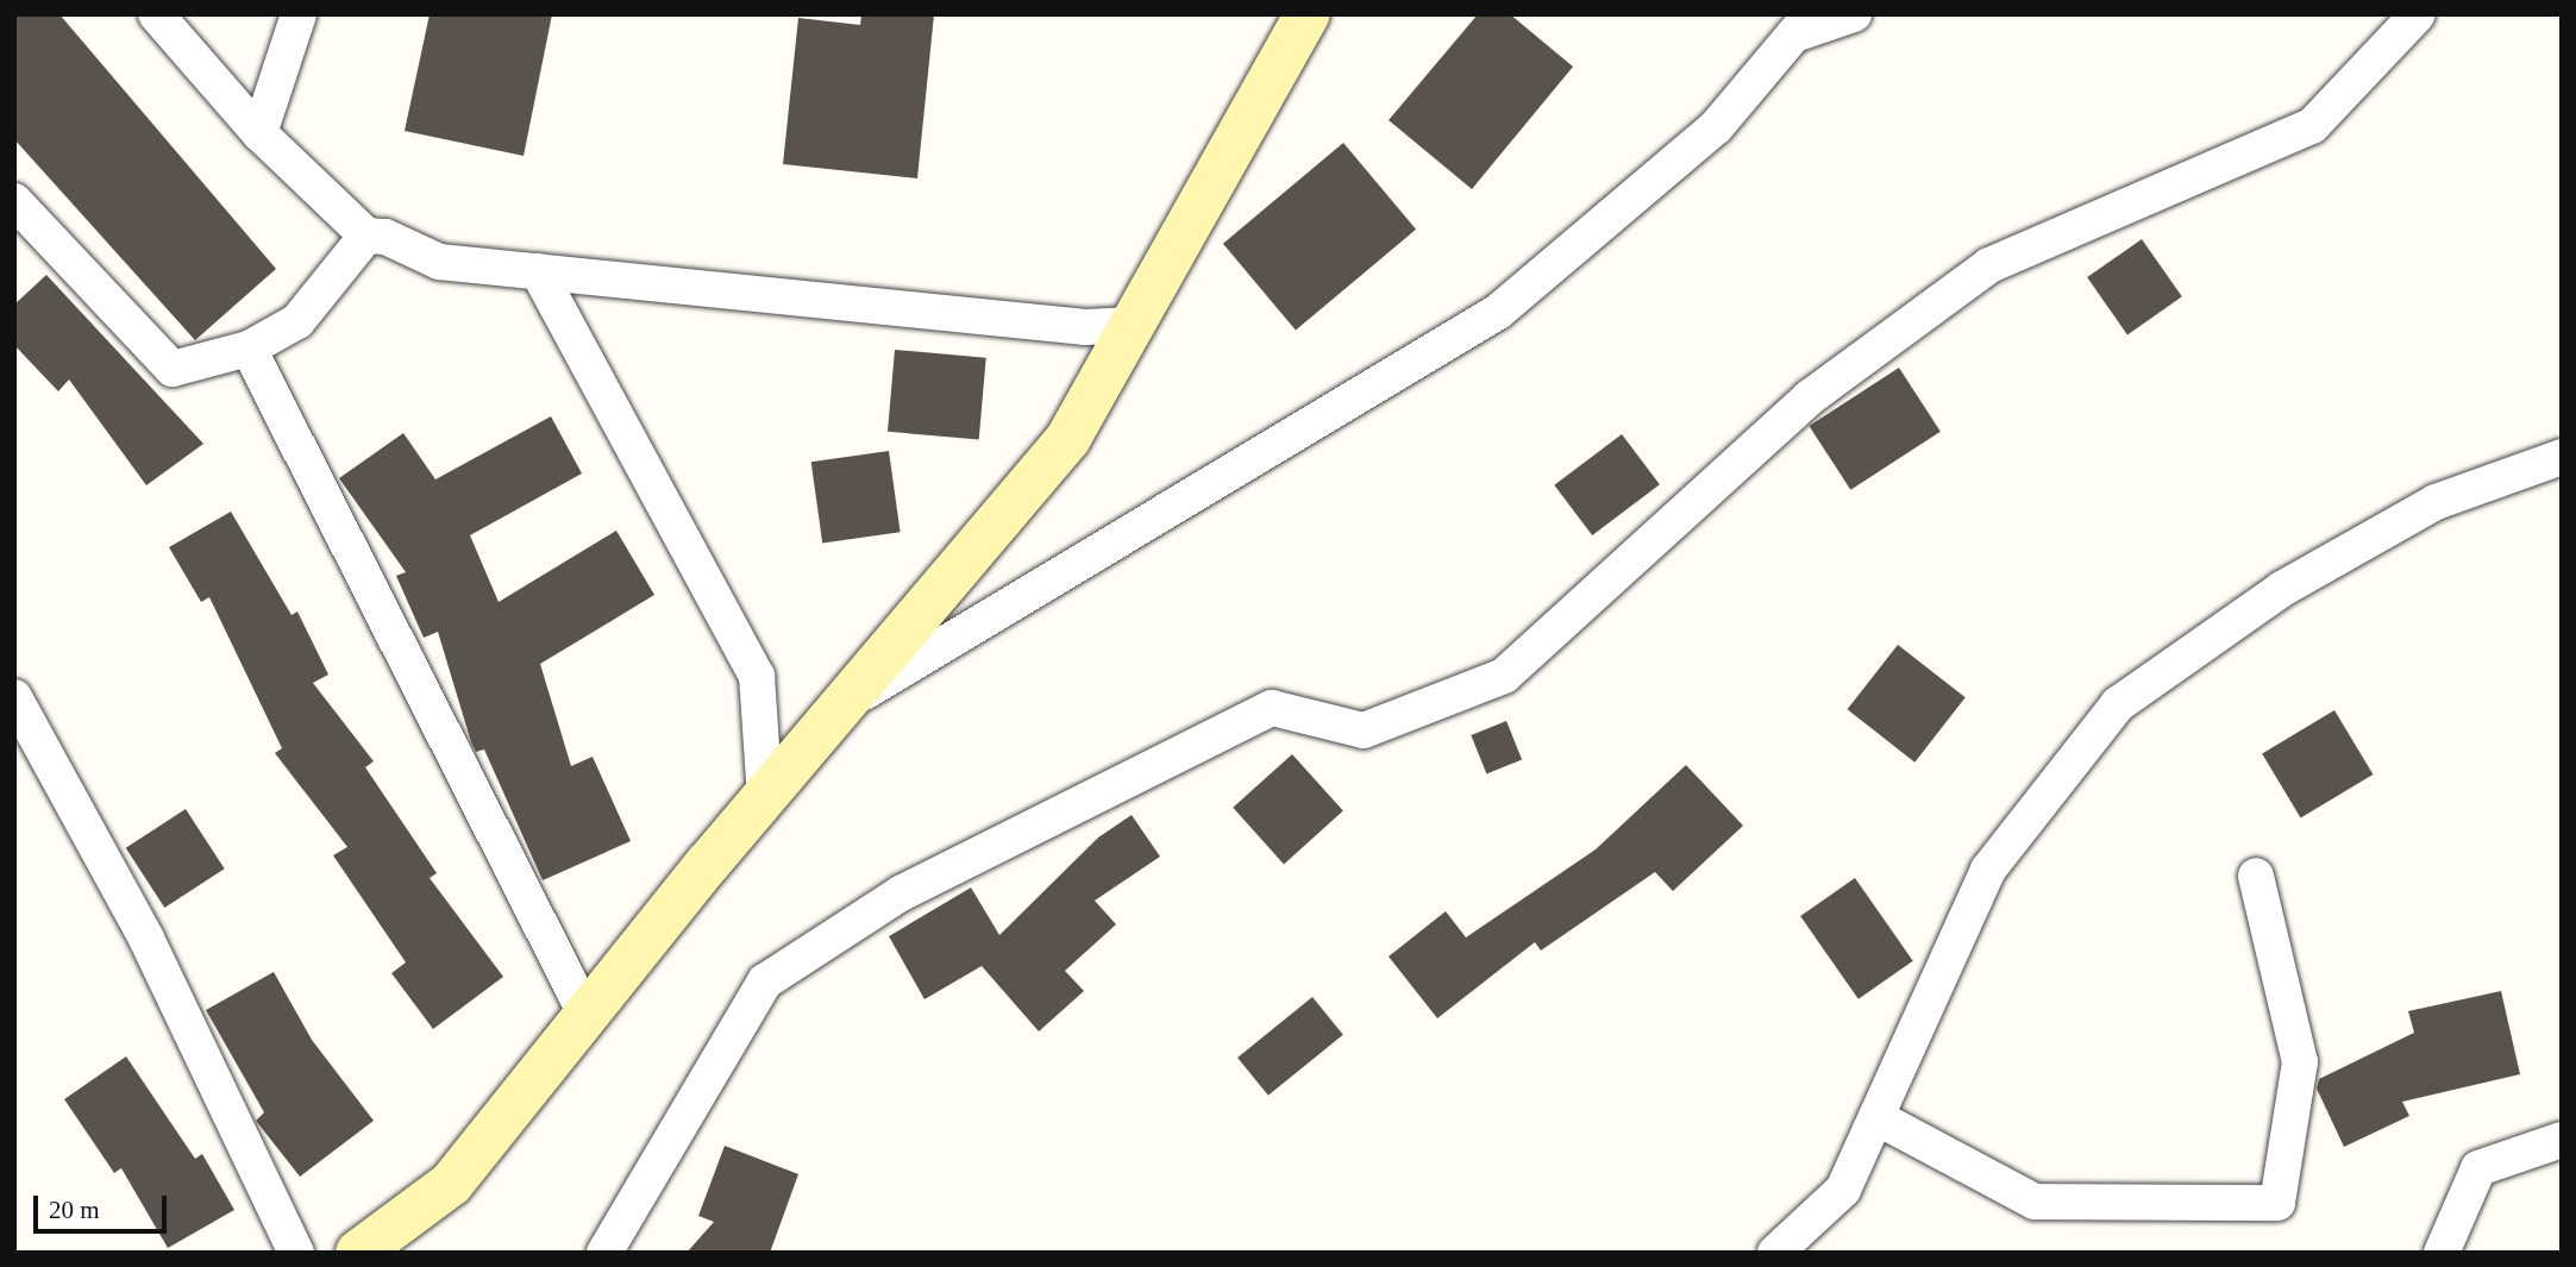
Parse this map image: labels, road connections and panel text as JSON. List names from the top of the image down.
{
  "scale_bar": "20 m"
}
